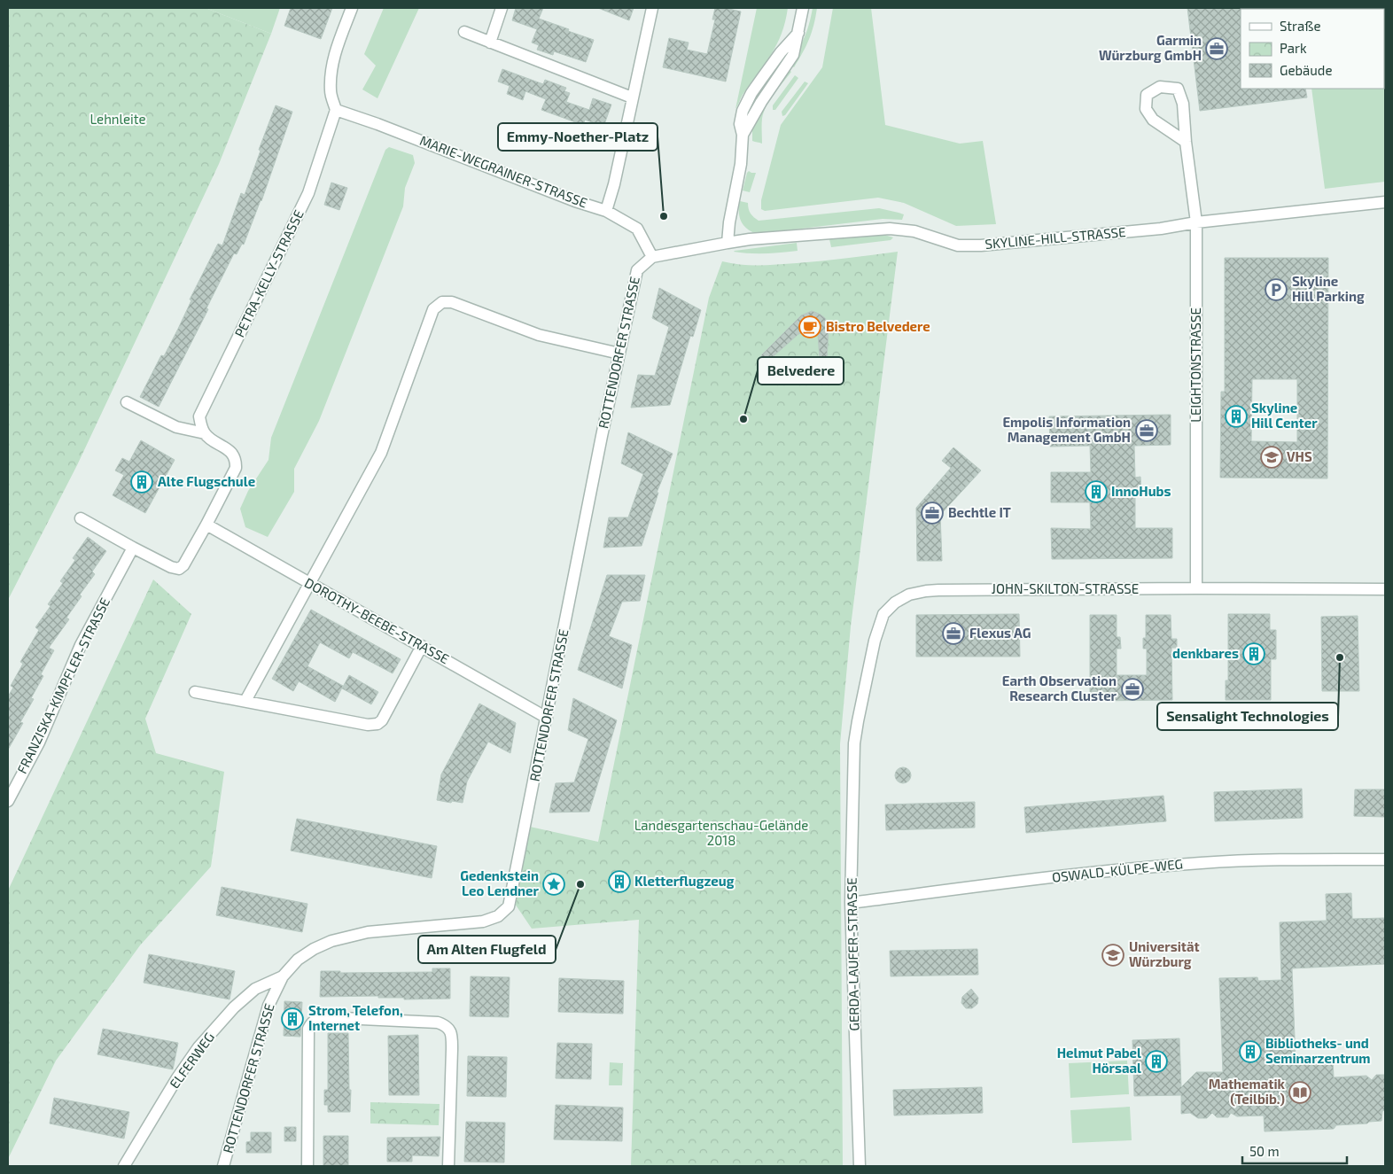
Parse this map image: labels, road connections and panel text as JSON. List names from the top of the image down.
{
  "streets": {
    "street": [
      "MARIE-WEGRAINER-STRASSE",
      "SKYLINE-HILL-STRASSE",
      "PETRA-KELLY-STRASSE",
      "ROTTENDORFER STRASSE",
      "LEIGHTONSTRASSE",
      "JOHN-SKILTON-STRASSE",
      "DOROTHY-BEEBE-STRASSE",
      "FRANZISKA-KIMPFLER-STRASSE",
      "OSWALD-KÜLPE-WEG",
      "GERDA-LAUFER-STRASSE",
      "ELFERWEG"
    ]
  },
  "crossings": [
    ["MARIE-WEGRAINER-STRASSE", "PETRA-KELLY-STRASSE"],
    ["MARIE-WEGRAINER-STRASSE", "ROTTENDORFER STRASSE"],
    ["SKYLINE-HILL-STRASSE", "LEIGHTONSTRASSE"],
    ["ROTTENDORFER STRASSE", "DOROTHY-BEEBE-STRASSE"],
    ["ROTTENDORFER STRASSE", "ELFERWEG"],
    ["LEIGHTONSTRASSE", "JOHN-SKILTON-STRASSE"],
    ["JOHN-SKILTON-STRASSE", "GERDA-LAUFER-STRASSE"],
    ["OSWALD-KÜLPE-WEG", "GERDA-LAUFER-STRASSE"]
  ],
  "parks": ["Lehnleite", "Landesgartenschau-Gelände 2018"],
  "places": {
    "office": [
      "Garmin Würzburg GmbH",
      "Empolis Information Management GmbH",
      "Bechtle IT",
      "Flexus AG",
      "Earth Observation Research Cluster"
    ],
    "other": [
      "Emmy-Noether-Platz",
      "Belvedere",
      "Sensalight Technologies",
      "Am Alten Flugfeld"
    ],
    "parking": ["Skyline Hill Parking"],
    "cafe": ["Bistro Belvedere"],
    "building": [
      "Skyline Hill Center",
      "Alte Flugschule",
      "InnoHubs",
      "denkbares",
      "Kletterflugzeug",
      "Strom, Telefon, Internet",
      "Bibliotheks- und Seminarzentrum",
      "Helmut Pabel Hörsaal"
    ],
    "school or university": ["VHS", "Universität Würzburg"],
    "place": ["Gedenkstein Leo Lendner"],
    "library": ["Mathematik (Teilbib.)"]
  },
  "legend": ["Straße", "Park", "Gebäude"],
  "scale_bar": "50 m"
}
